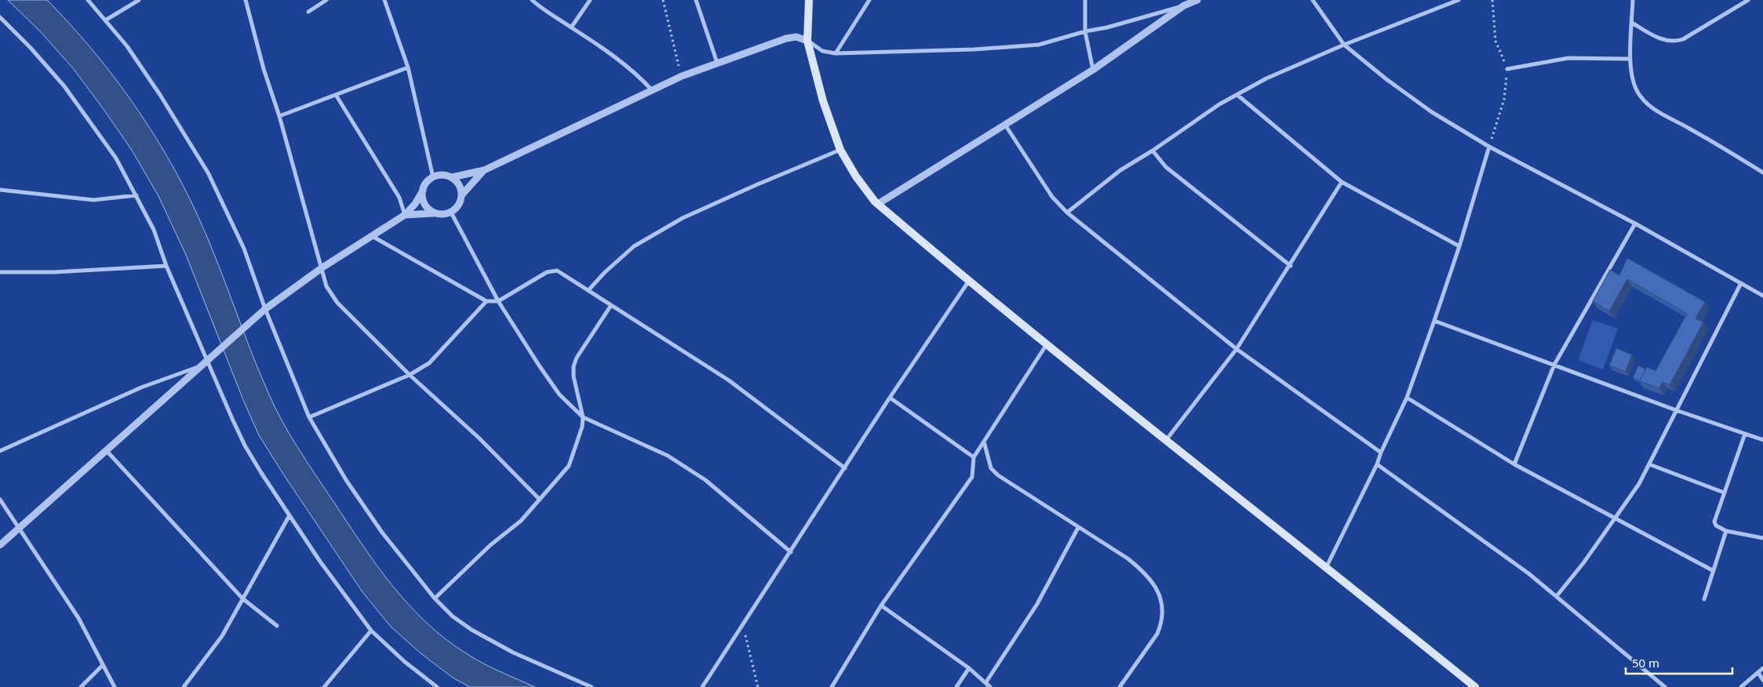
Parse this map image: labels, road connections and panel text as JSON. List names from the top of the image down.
{
  "scale_bar": "50 m"
}
